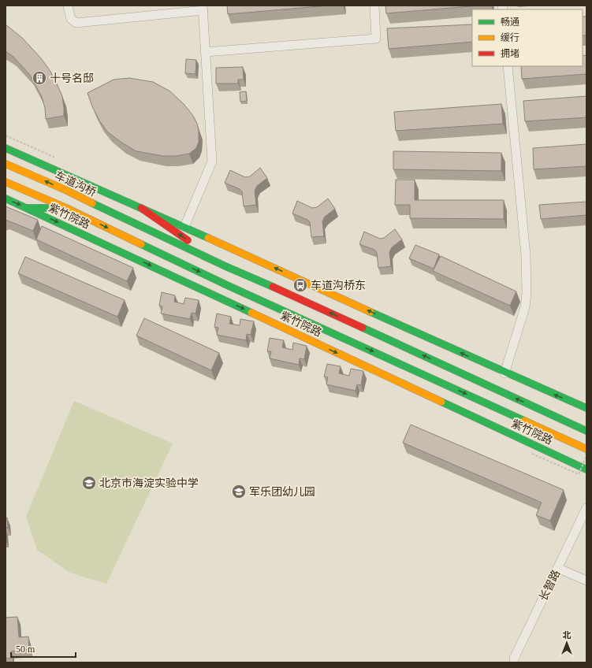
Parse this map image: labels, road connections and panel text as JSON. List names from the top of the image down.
{
  "streets": {
    "main road": ["车道沟桥", "紫竹院路"],
    "street": ["长智路"]
  },
  "crossings": [
    ["车道沟桥", "紫竹院路"]
  ],
  "places": {
    "building": ["十号名邸"],
    "bus stop": ["车道沟桥东"],
    "school or university": ["北京市海淀实验中学", "军乐团幼儿园"]
  },
  "legend": ["畅通", "缓行", "拥堵"],
  "scale_bar": "50 m",
  "north": "top"
}
